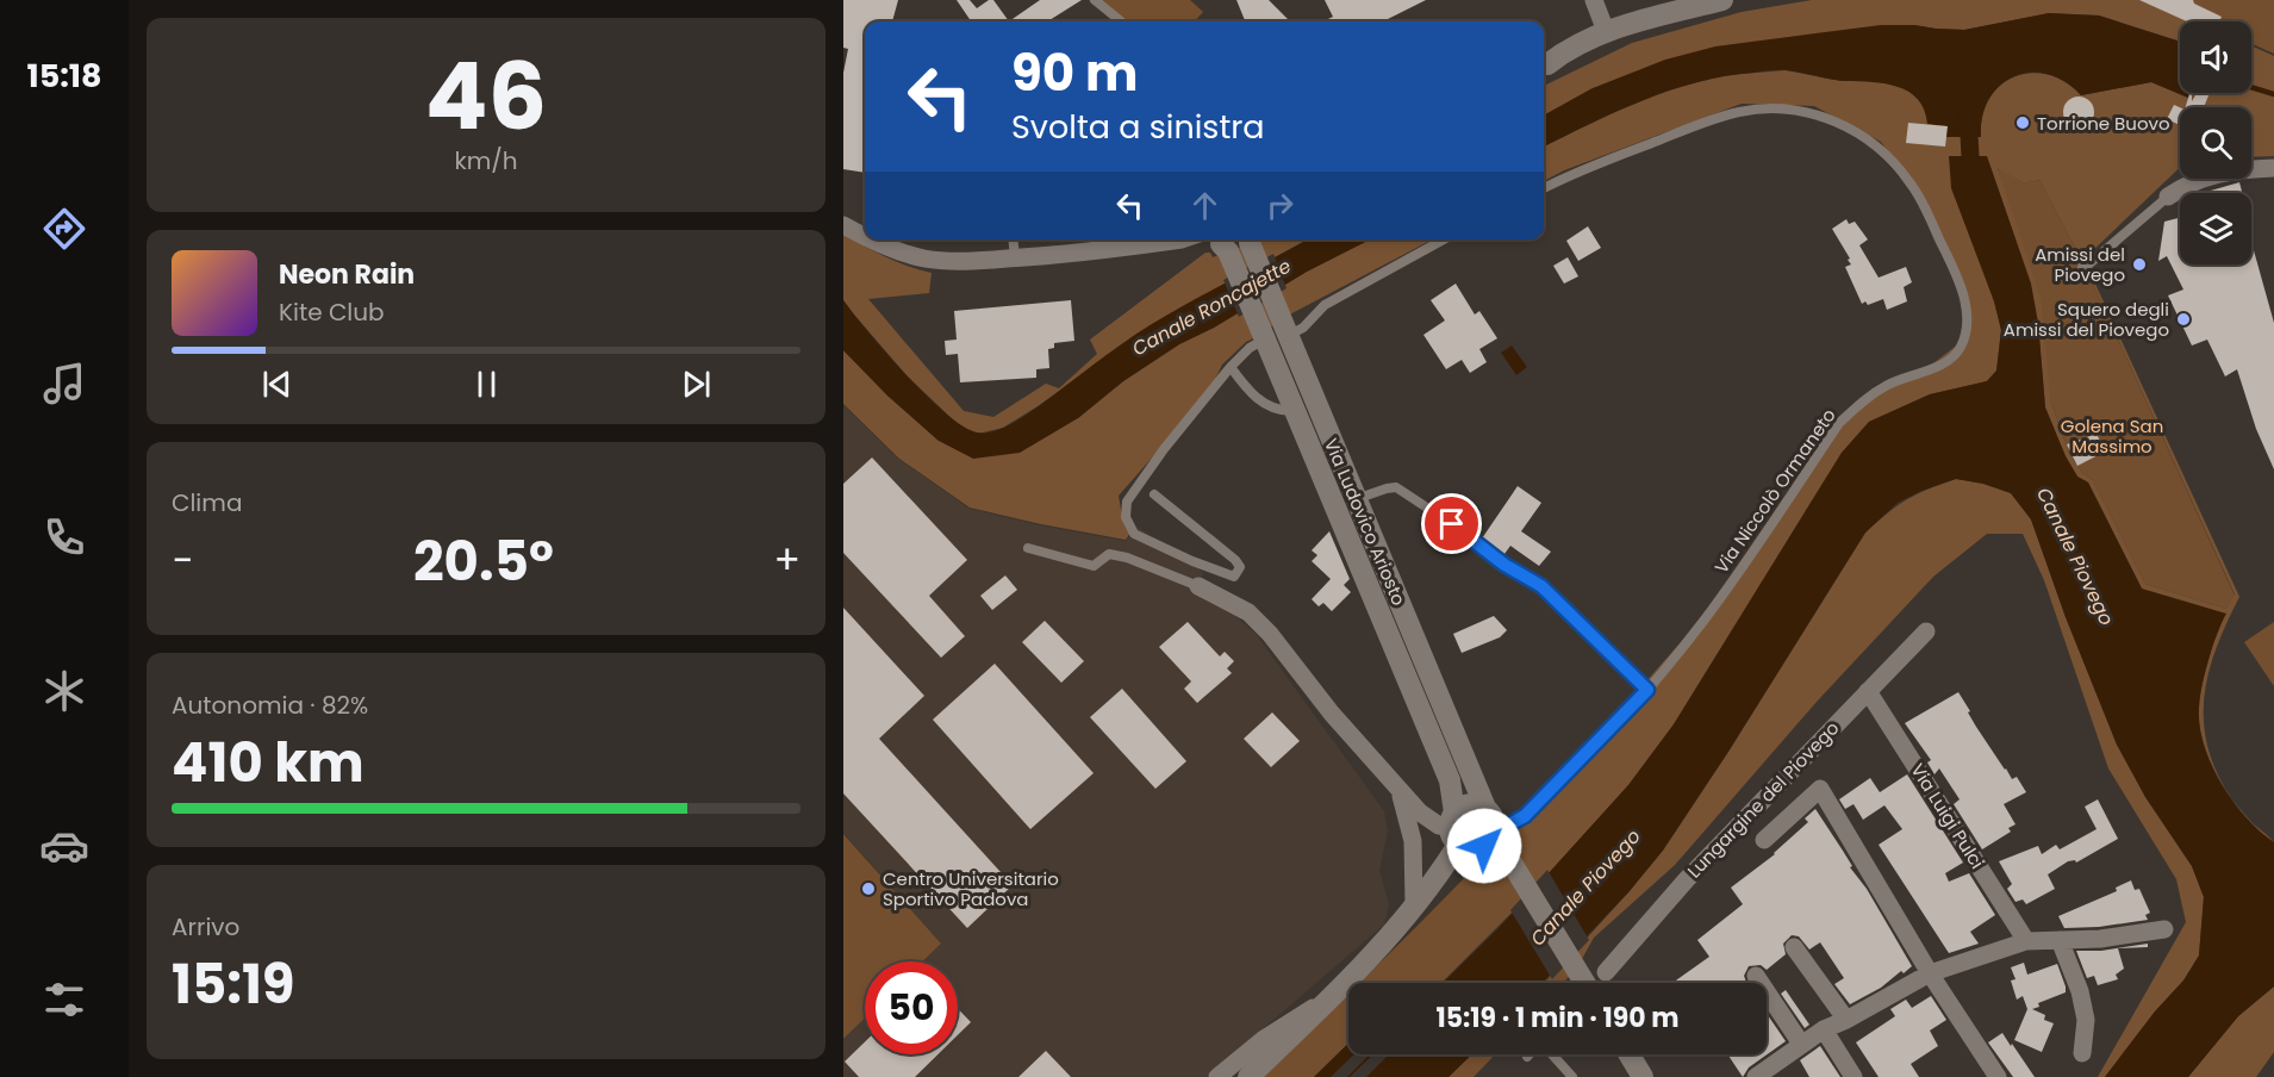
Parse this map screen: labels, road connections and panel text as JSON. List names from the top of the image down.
{
  "streets": {
    "main road": ["Via Ludovico Ariosto"],
    "street": ["Lungargine del Piovego", "Via Luigi Pulci"],
    "lane": ["Via Niccolò Ormaneto"]
  },
  "crossings": [
    ["Via Niccolò Ormaneto", "Via Ludovico Ariosto"],
    ["Lungargine del Piovego", "Via Luigi Pulci"]
  ],
  "water": ["Canale Roncajette", "Canale Piovego"],
  "parks": ["Golena San Massimo"],
  "places": [
    "Torrione Buovo",
    "Amissi del Piovego",
    "Squero degli Amissi del Piovego",
    "Centro Universitario Sportivo Padova"
  ],
  "page": {
    "tabs": "15:18",
    "tile": [
      ["46", "km/h"],
      "Clima",
      ["Autonomia · 82%", "410 km"],
      ["Arrivo", "15:19"]
    ],
    "turn": ["90 m", "Svolta a sinistra"],
    "song": ["Neon Rain", "Kite Club"],
    "heat": ["−", "20.5°", "+"],
    "limit": "50",
    "trip": "15:19 · 1 min · 190 m"
  }
}
